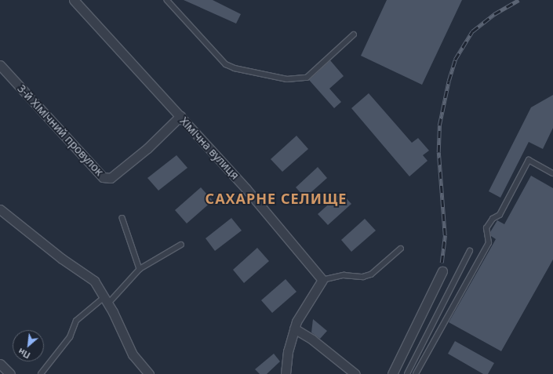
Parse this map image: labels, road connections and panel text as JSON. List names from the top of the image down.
{
  "streets": {
    "street": ["3-й Хімічний провулок", "Хімічна вулиця"]
  },
  "crossings": [
    ["3-й Хімічний провулок", "Хімічна вулиця"]
  ],
  "districts": ["САХАРНЕ СЕЛИЩЕ"],
  "north": "bottom left"
}
